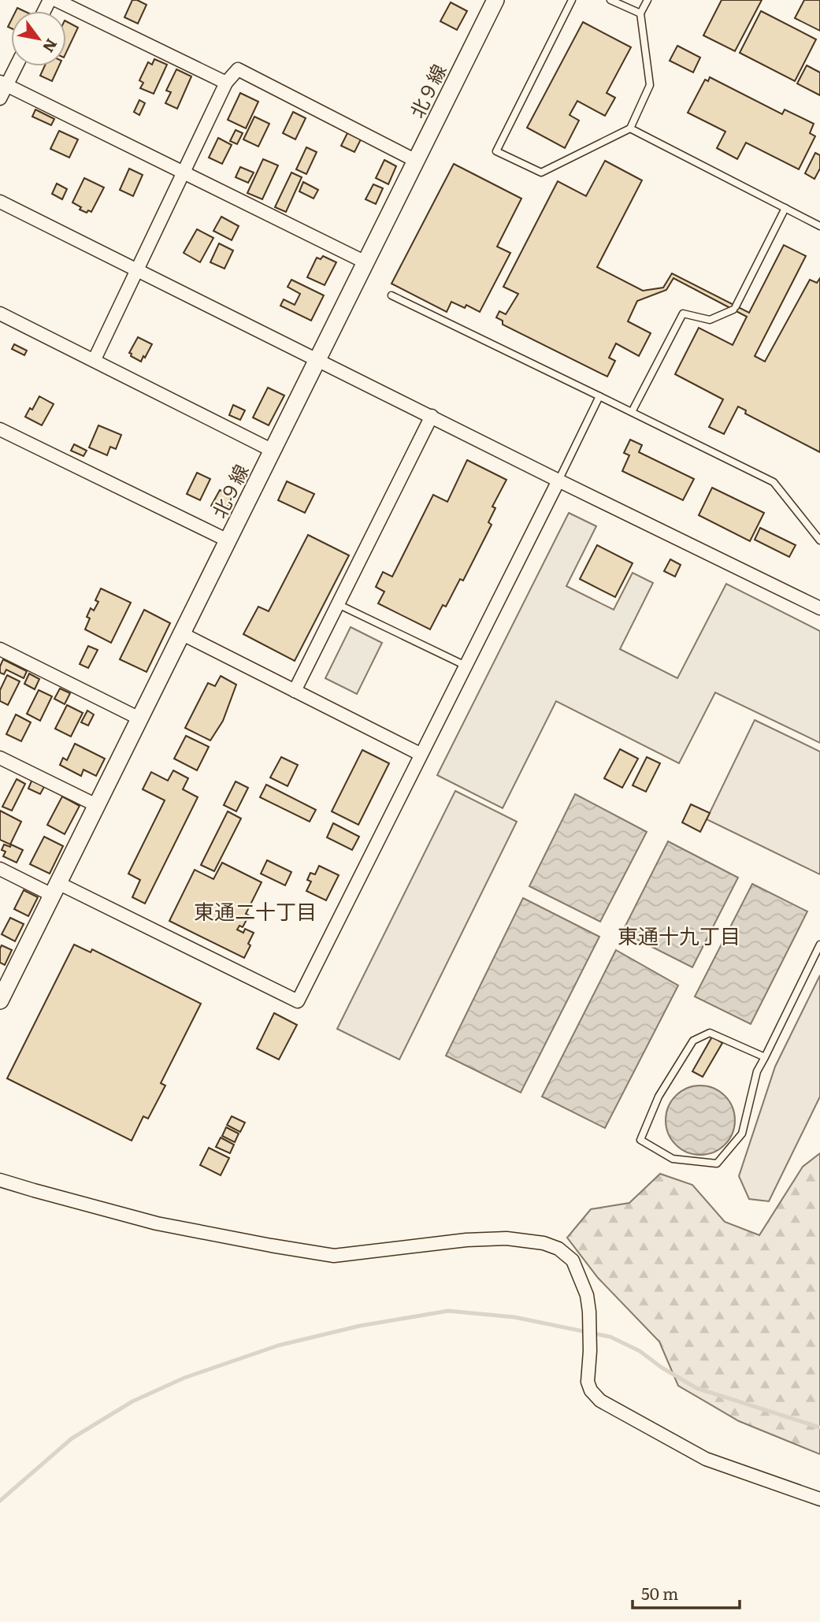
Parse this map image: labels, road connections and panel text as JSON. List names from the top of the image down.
{
  "streets": {
    "street": ["北９線"]
  },
  "districts": ["東通二十丁目", "東通十九丁目"],
  "scale_bar": "50 m",
  "north": "bottom right"
}
